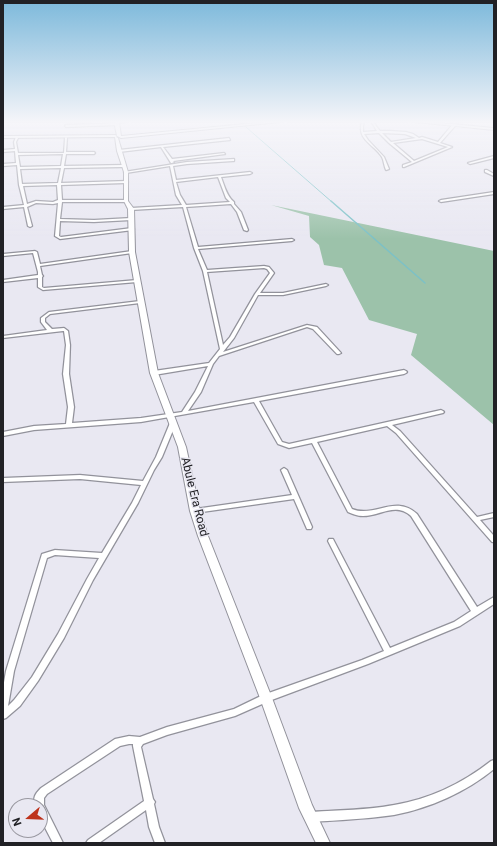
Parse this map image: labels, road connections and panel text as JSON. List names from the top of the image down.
{
  "streets": {
    "street": ["Abule Era Road"]
  },
  "north": "left"
}
